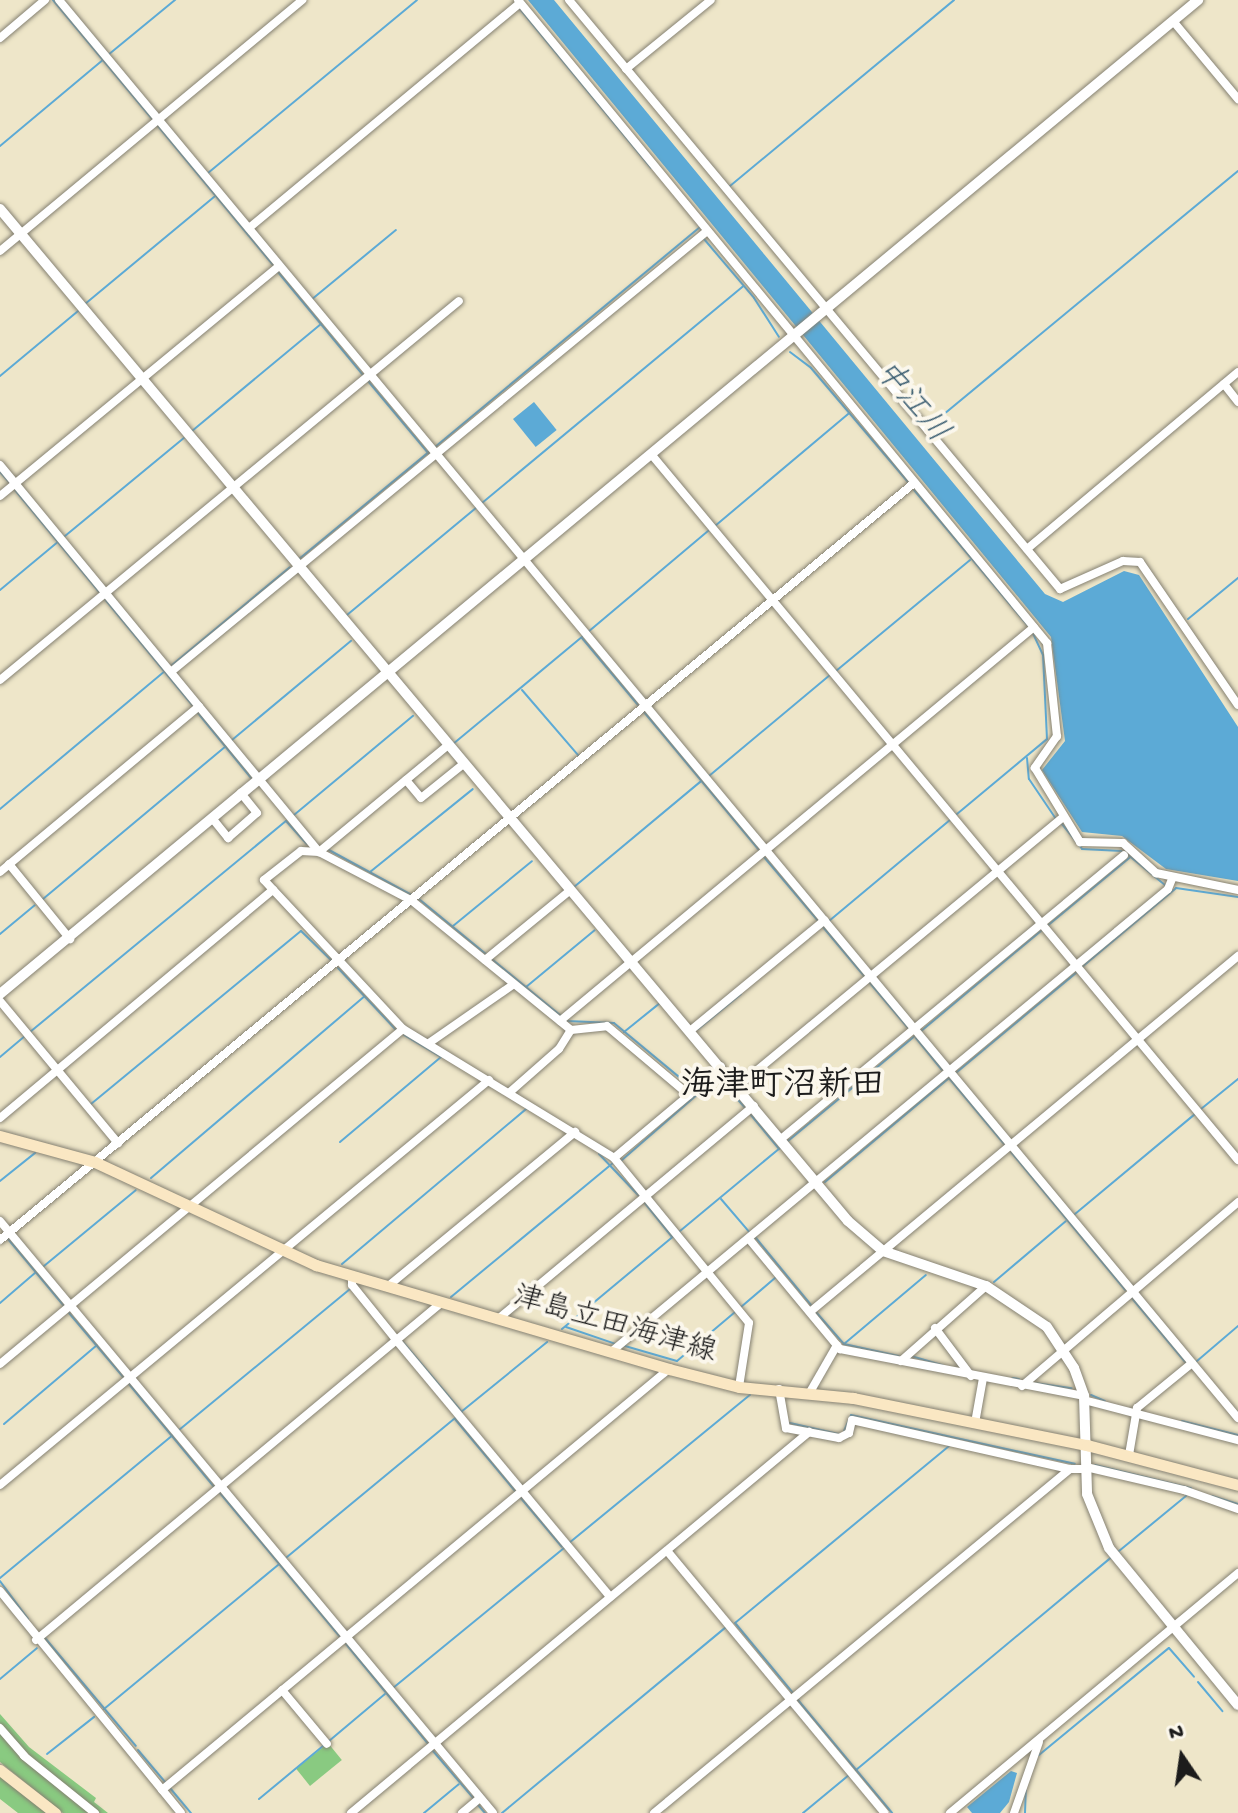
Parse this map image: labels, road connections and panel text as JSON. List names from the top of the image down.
{
  "streets": {
    "main road": ["津島立田海津線"]
  },
  "districts": ["海津町沼新田"],
  "water": ["中江川"],
  "north": "top"
}
